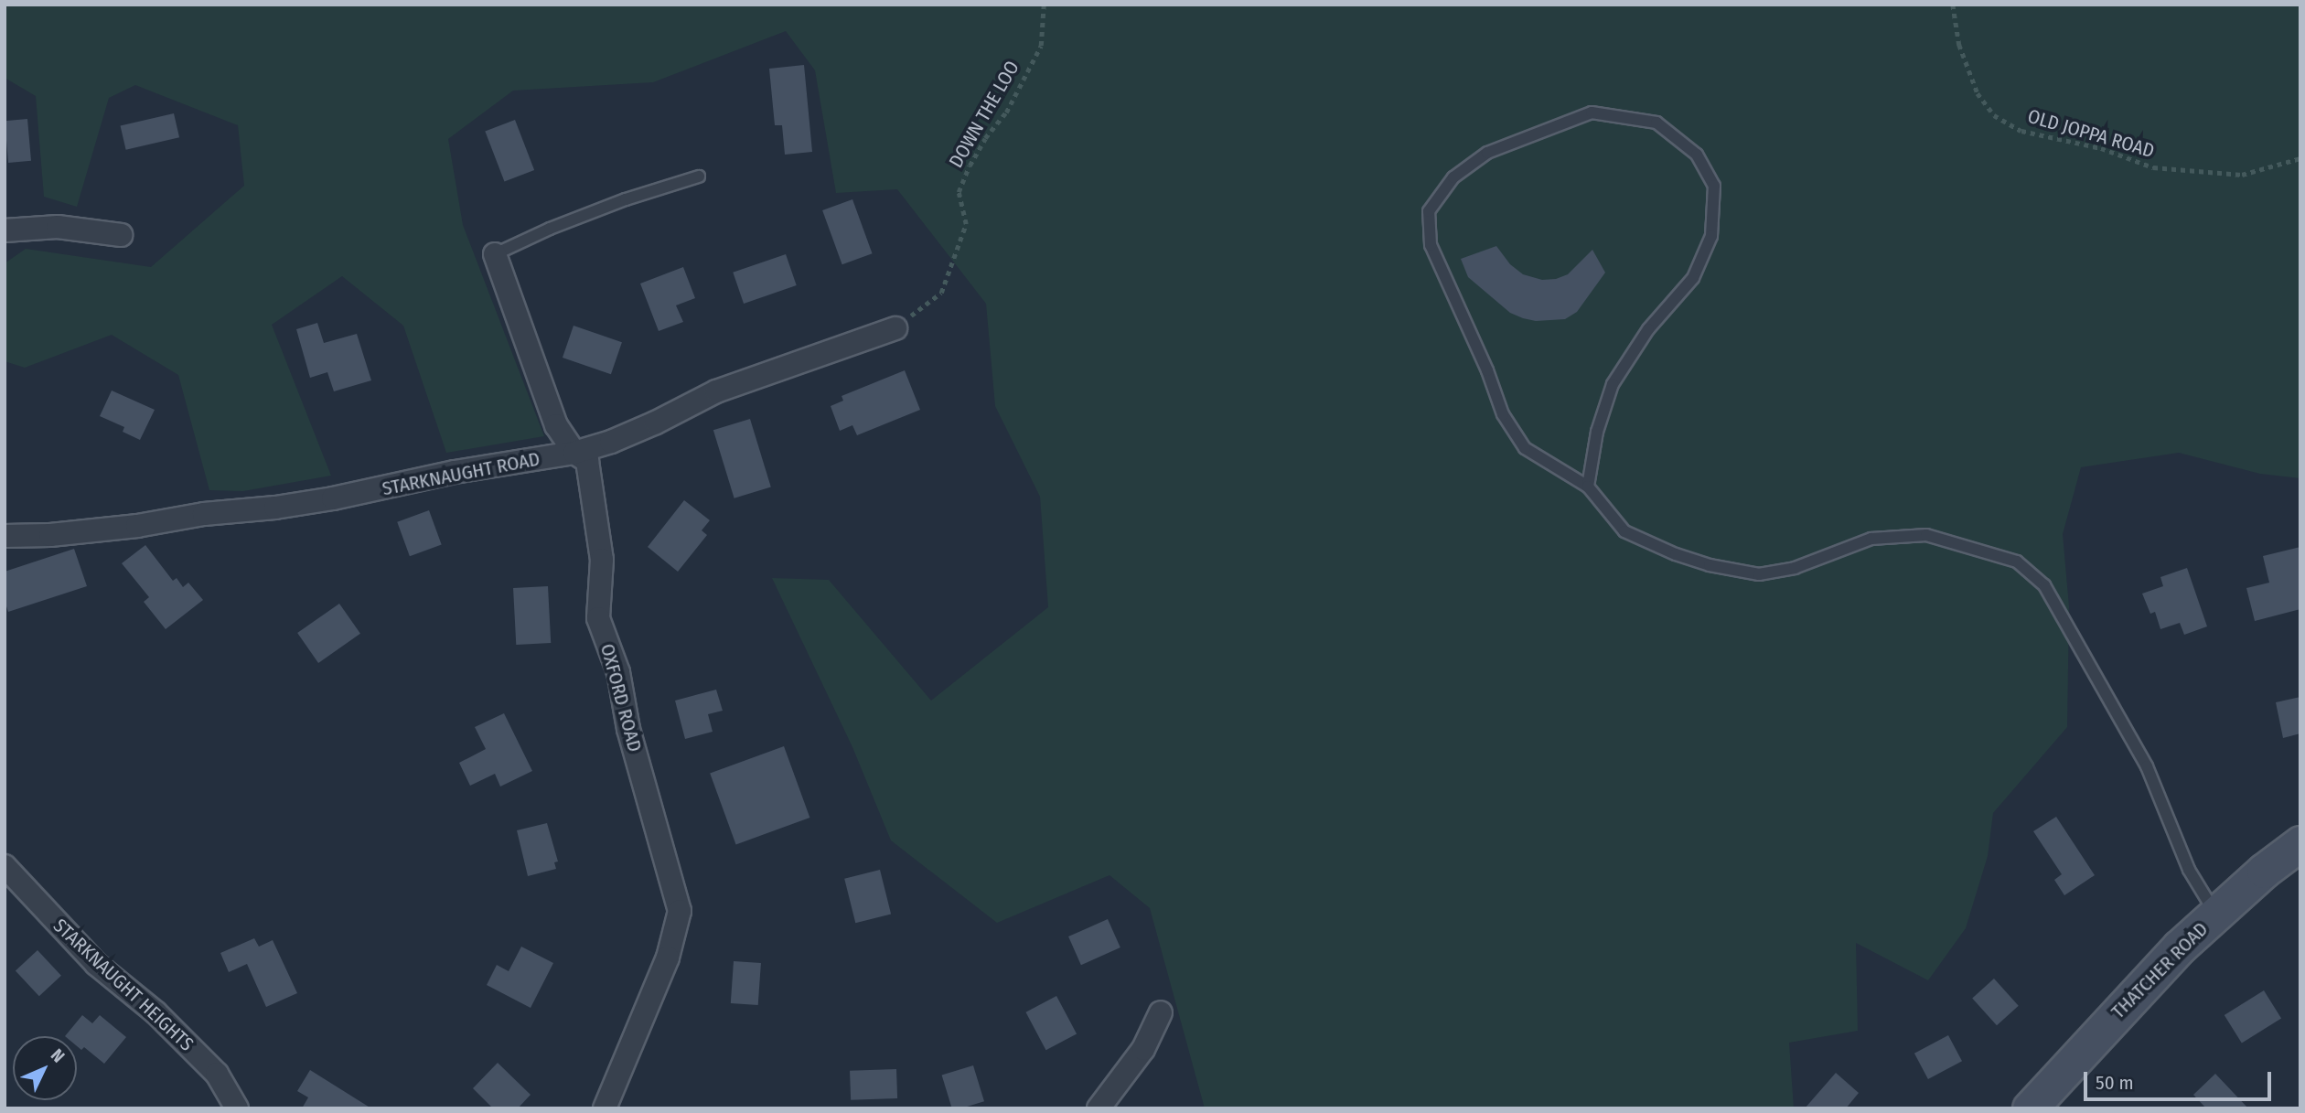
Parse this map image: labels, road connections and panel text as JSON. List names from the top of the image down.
{
  "streets": {
    "main road": ["THATCHER ROAD"],
    "street": ["STARKNAUGHT ROAD", "OXFORD ROAD", "STARKNAUGHT HEIGHTS"],
    "path": ["DOWN THE LOO", "OLD JOPPA ROAD"]
  },
  "crossings": [
    ["DOWN THE LOO", "STARKNAUGHT ROAD"],
    ["STARKNAUGHT ROAD", "OXFORD ROAD"]
  ],
  "scale_bar": "50 m",
  "north": "top right"
}
